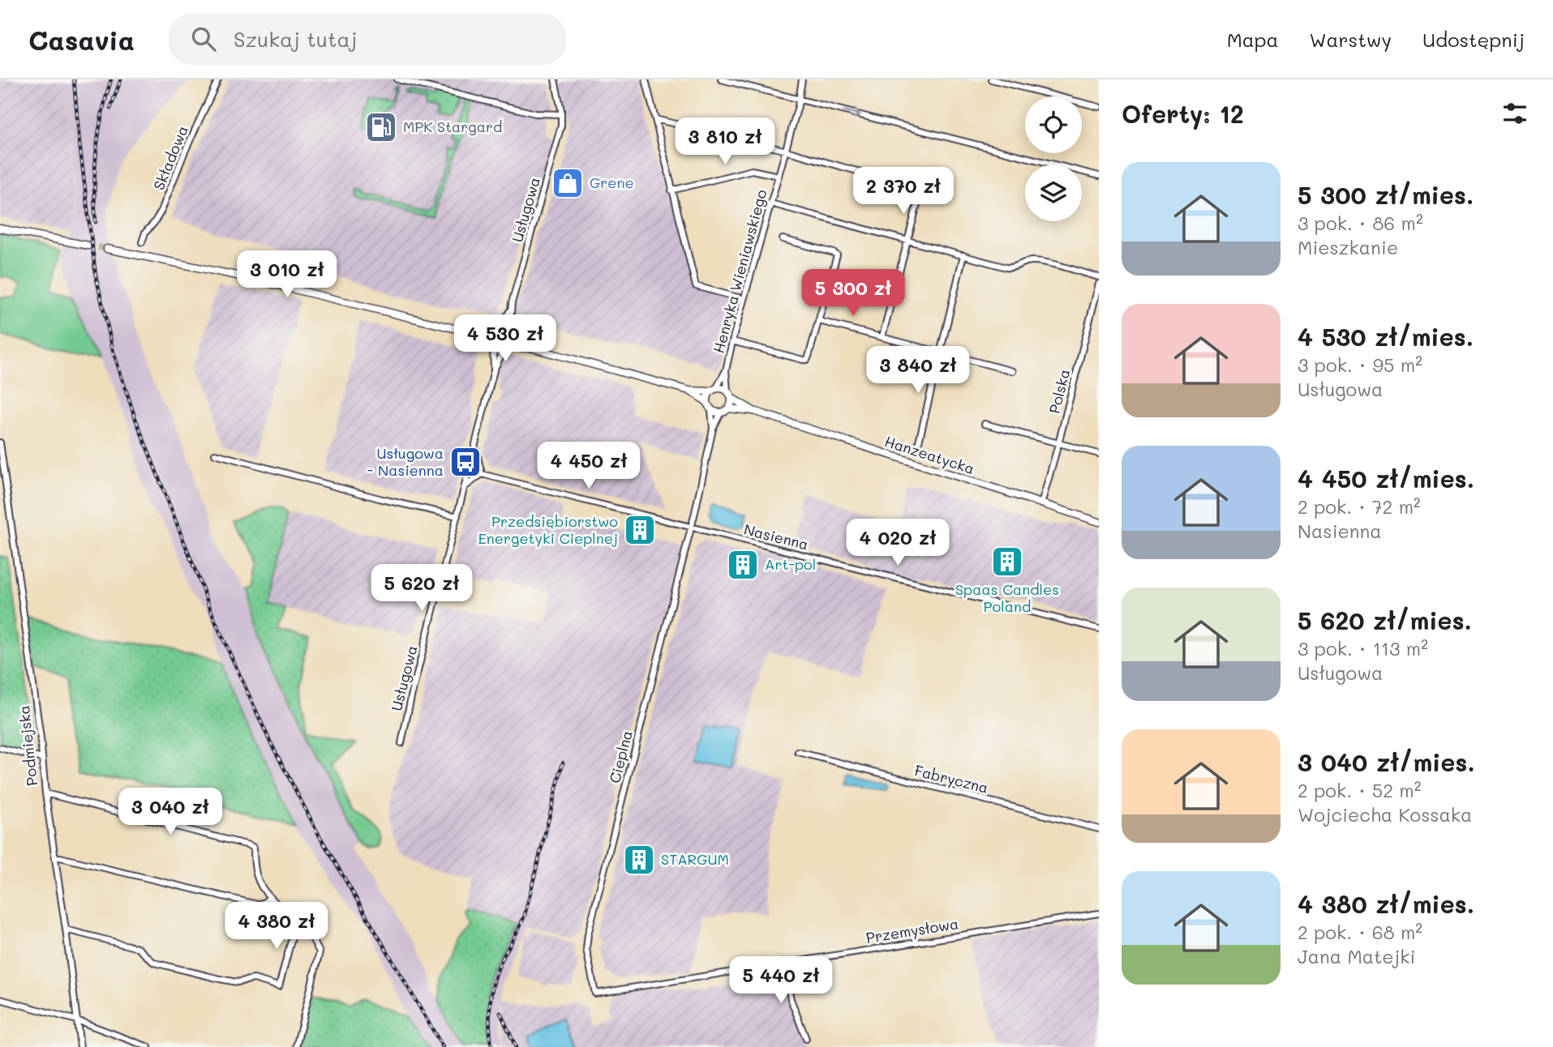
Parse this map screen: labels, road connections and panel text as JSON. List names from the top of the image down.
{
  "streets": {
    "street": [
      "Składowa",
      "Usługowa",
      "Henryka Wieniawskiego",
      "Polska",
      "Hanzeatycka",
      "Nasienna",
      "Podmiejska",
      "Cieplna",
      "Fabryczna",
      "Przemysłowa"
    ]
  },
  "crossings": [
    ["Usługowa", "Nasienna"],
    ["Henryka Wieniawskiego", "Hanzeatycka"],
    ["Polska", "Hanzeatycka"],
    ["Nasienna", "Cieplna"],
    ["Cieplna", "Przemysłowa"]
  ],
  "places": {
    "fuel station": ["MPK Stargard"],
    "shop": ["Grene"],
    "bus stop": ["Usługowa - Nasienna"],
    "building": [
      "Przedsiębiorstwo Energetyki Cieplnej",
      "Spaas Candles Poland",
      "Art-pol",
      "STARGUM"
    ]
  },
  "page": {
    "header": "Casavia",
    "search": "Szukaj tutaj",
    "nav": ["Mapa", "Warstwy", "Udostępnij"],
    "heading": "Oferty: 12",
    "price": [
      "3 810 zł",
      "2 370 zł",
      "3 010 zł",
      "5 300 zł",
      "4 530 zł",
      "3 840 zł",
      "4 450 zł",
      "4 020 zł",
      "5 620 zł",
      "3 040 zł",
      "4 380 zł",
      "5 440 zł"
    ],
    "list": [
      {
        "name": "5 300 zł/mies.",
        "note": "3 pok. · 86 m² · Mieszkanie"
      },
      {
        "name": "4 530 zł/mies.",
        "note": "3 pok. · 95 m² · Usługowa"
      },
      {
        "name": "4 450 zł/mies.",
        "note": "2 pok. · 72 m² · Nasienna"
      },
      {
        "name": "5 620 zł/mies.",
        "note": "3 pok. · 113 m² · Usługowa"
      },
      {
        "name": "3 040 zł/mies.",
        "note": "2 pok. · 52 m² · Wojciecha Kossaka"
      },
      {
        "name": "4 380 zł/mies.",
        "note": "2 pok. · 68 m² · Jana Matejki"
      }
    ]
  }
}
